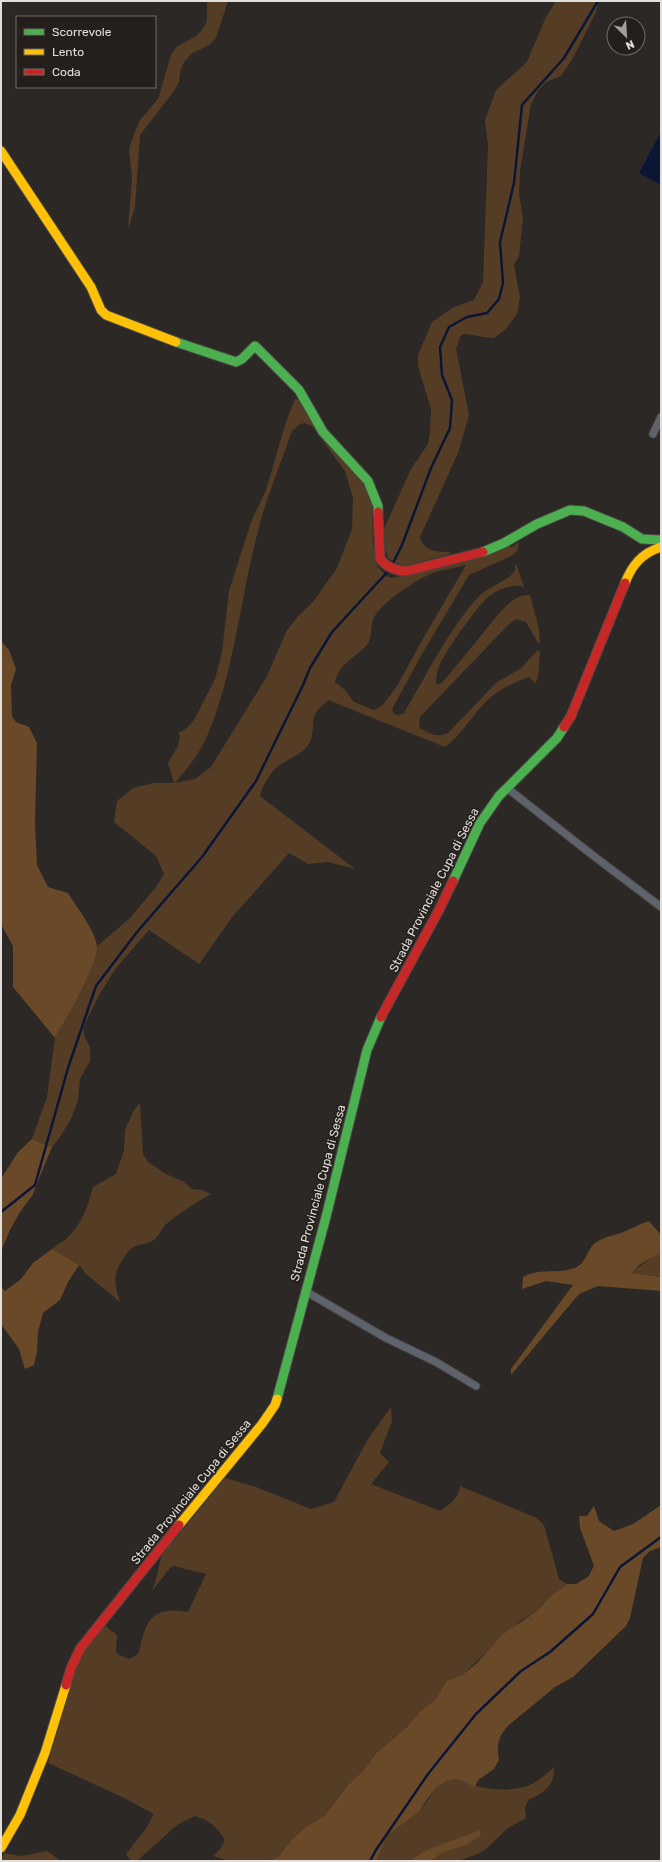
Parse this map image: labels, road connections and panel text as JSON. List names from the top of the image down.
{
  "streets": {
    "street": ["Strada Provinciale Cupa di Sessa"]
  },
  "legend": ["Scorrevole", "Lento", "Coda"],
  "north": "bottom right"
}
